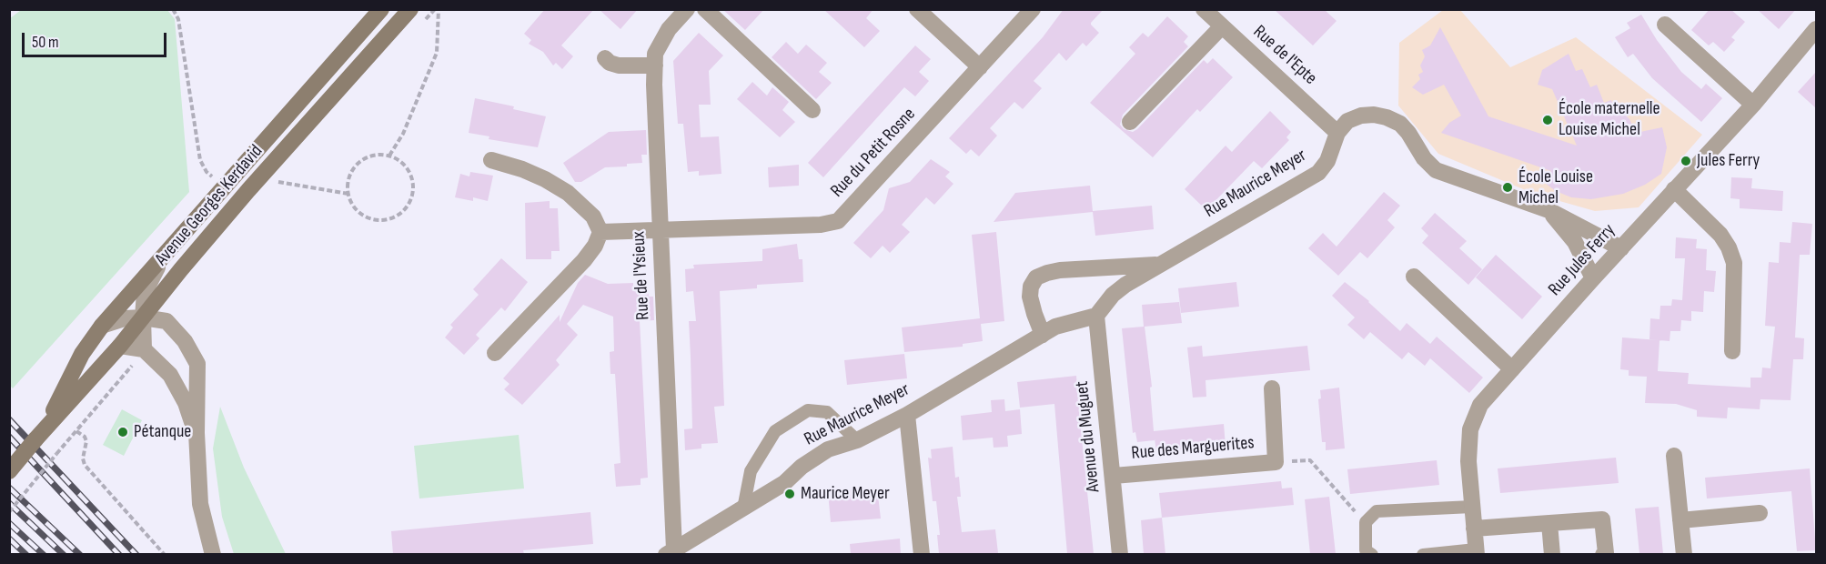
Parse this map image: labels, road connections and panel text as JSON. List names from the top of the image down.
{
  "streets": {
    "main road": ["Avenue Georges Kerdavid"],
    "street": [
      "Rue de l'Epte",
      "Rue du Petit Rosne",
      "Rue Maurice Meyer",
      "Rue Jules Ferry",
      "Rue de l'Ysieux",
      "Avenue du Muguet",
      "Rue des Marguerites"
    ]
  },
  "crossings": [
    ["Rue de l'Epte", "Rue Maurice Meyer"],
    ["Rue du Petit Rosne", "Rue de l'Ysieux"],
    ["Rue Maurice Meyer", "Rue de l'Ysieux"],
    ["Rue Maurice Meyer", "Avenue du Muguet"],
    ["Avenue du Muguet", "Rue des Marguerites"]
  ],
  "places": [
    "École maternelle Louise Michel",
    "Jules Ferry",
    "École Louise Michel",
    "Pétanque",
    "Maurice Meyer"
  ],
  "scale_bar": "50 m"
}
